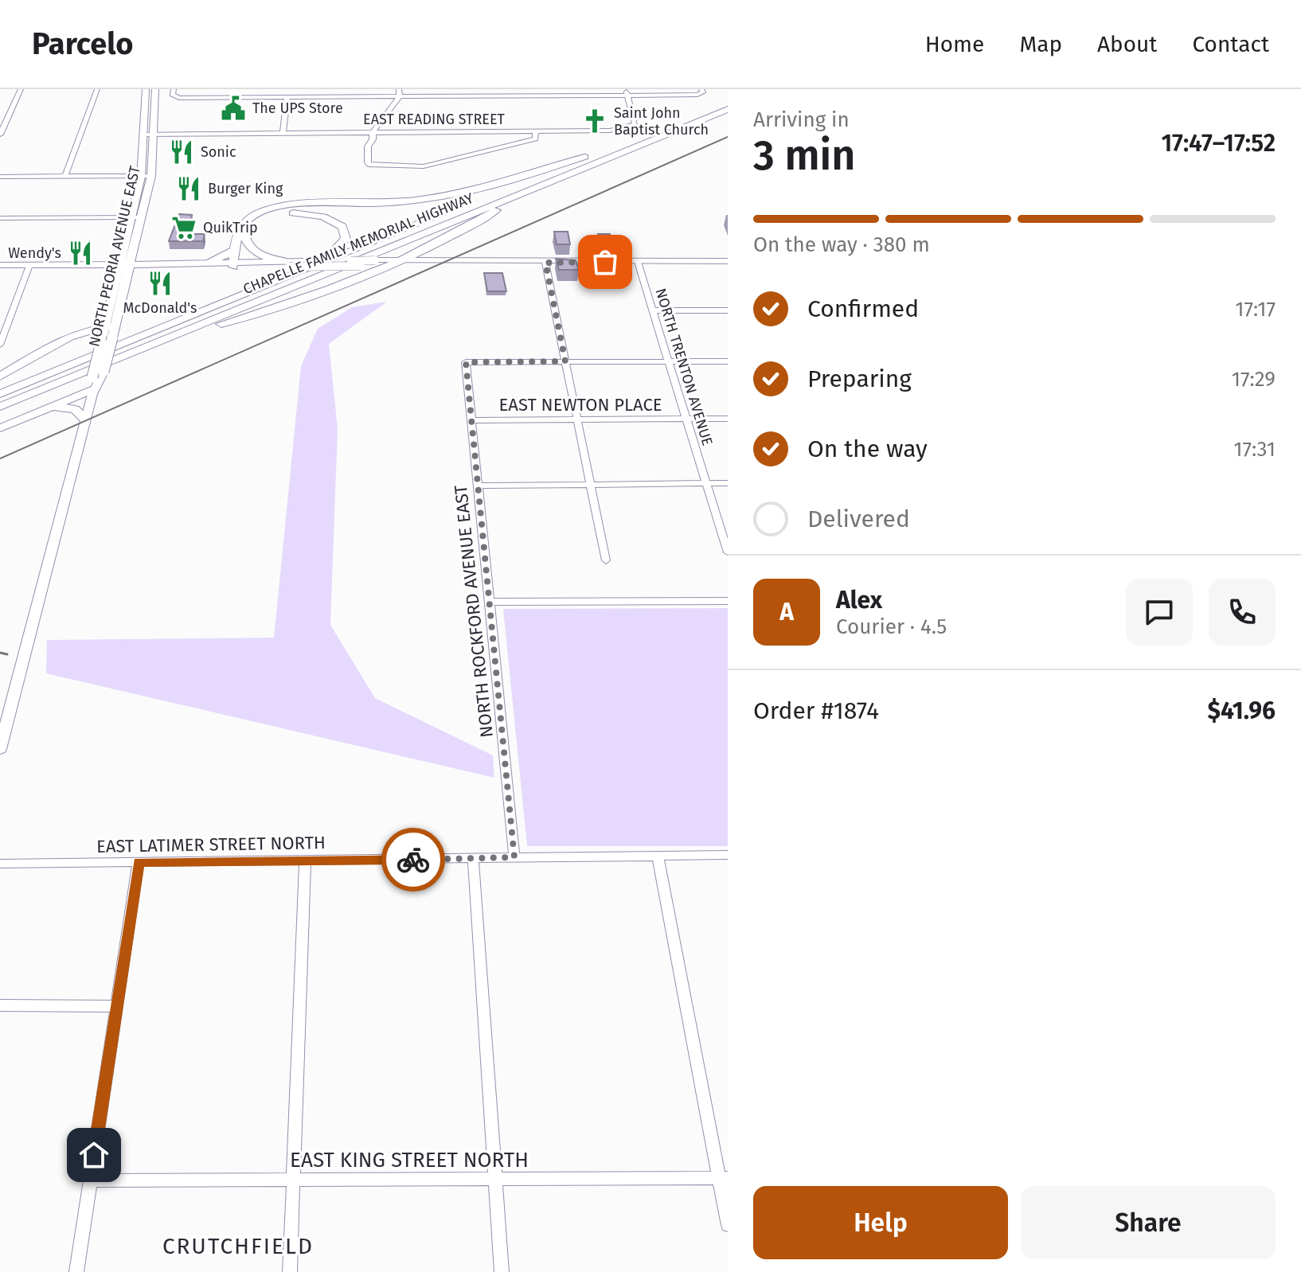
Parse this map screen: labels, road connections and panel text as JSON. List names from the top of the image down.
{
  "streets": {
    "highway": ["CHAPELLE FAMILY MEMORIAL HIGHWAY"],
    "main road": ["NORTH PEORIA AVENUE EAST"],
    "street": [
      "EAST READING STREET",
      "NORTH TRENTON AVENUE",
      "EAST NEWTON PLACE",
      "NORTH ROCKFORD AVENUE EAST",
      "EAST LATIMER STREET NORTH",
      "EAST KING STREET NORTH"
    ]
  },
  "crossings": [
    ["EAST READING STREET", "NORTH PEORIA AVENUE EAST"],
    ["NORTH TRENTON AVENUE", "EAST NEWTON PLACE"],
    ["EAST NEWTON PLACE", "NORTH ROCKFORD AVENUE EAST"],
    ["NORTH ROCKFORD AVENUE EAST", "EAST LATIMER STREET NORTH"]
  ],
  "districts": ["CRUTCHFIELD"],
  "places": {
    "public building": ["The UPS Store"],
    "church": ["Saint John Baptist Church"],
    "restaurant": [
      "Sonic",
      "Burger King",
      "Wendy's",
      "McDonald's"
    ],
    "supermarket": ["QuikTrip"]
  },
  "page": {
    "header": "Parcelo",
    "nav": [
      "Home",
      "Map",
      "About",
      "Contact"
    ],
    "heading": ["3 min", "Arriving in", "17:47–17:52"],
    "panel": [
      "Alex",
      "Courier · 4.5",
      "Order #1874",
      "$41.96"
    ],
    "bar": "On the way · 380 m",
    "list": [
      ["Confirmed", "17:17"],
      ["Preparing", "17:29"],
      ["On the way", "17:31"],
      "Delivered"
    ],
    "round": "A",
    "buttons": ["Help", "Share"]
  }
}
